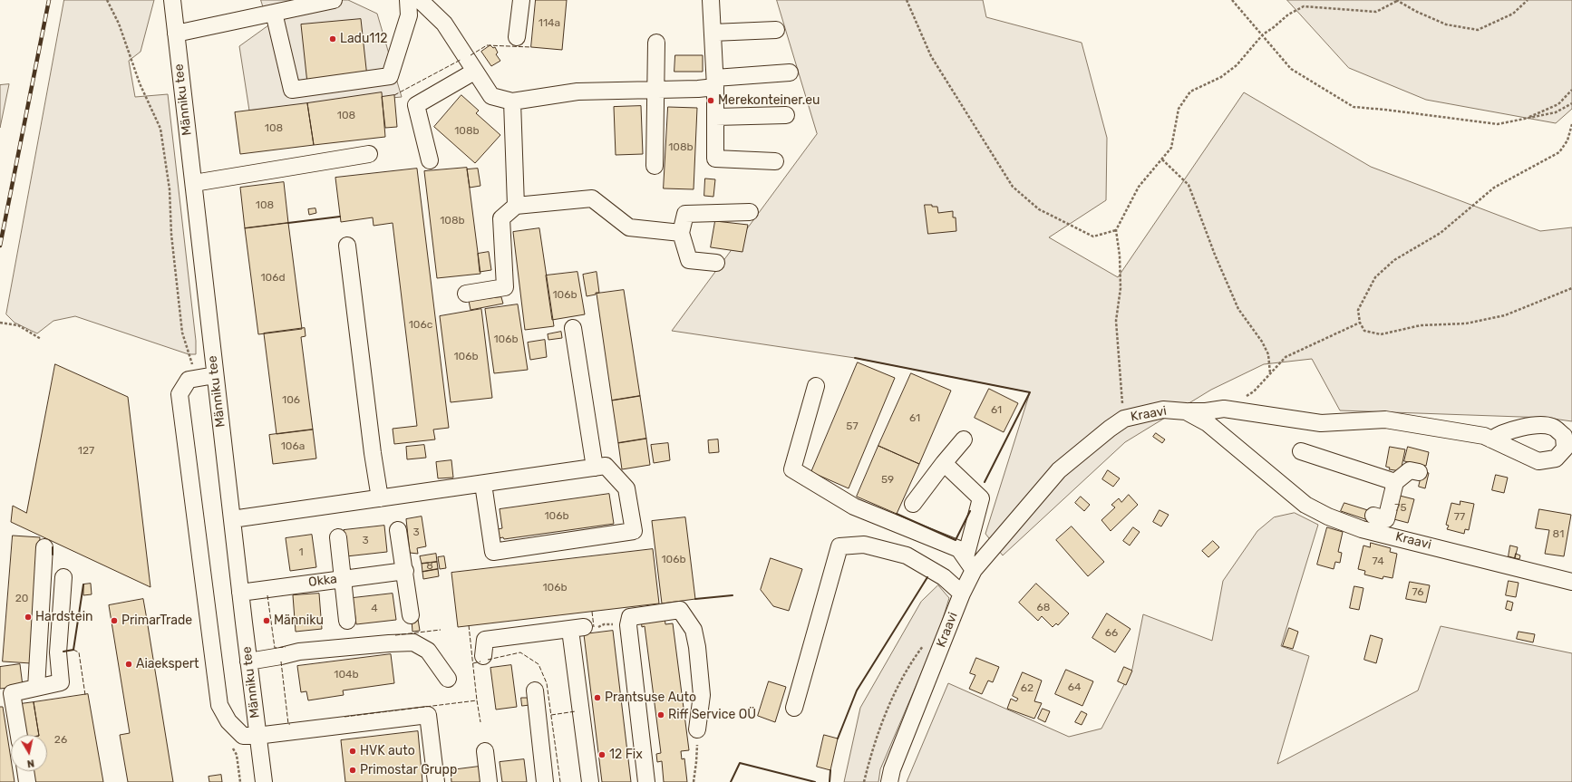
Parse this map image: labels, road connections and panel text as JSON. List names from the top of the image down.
{
  "streets": {
    "street": ["Männiku tee", "Kraavi", "Okka"]
  },
  "crossings": [
    ["Männiku tee", "Okka"]
  ],
  "places": [
    "Ladu112",
    "Merekonteiner.eu",
    "Hardstein",
    "PrimarTrade",
    "Männiku",
    "Aiaekspert",
    "Prantsuse Auto",
    "Riff Service OÜ",
    "HVK auto",
    "12 Fix",
    "Primostar Grupp"
  ],
  "house_numbers": [
    "114a",
    "108",
    "108",
    "108b",
    "108b",
    "108",
    "108b",
    "106d",
    "106b",
    "106c",
    "106b",
    "106b",
    "106",
    "61",
    "61",
    "57",
    "106a",
    "127",
    "59",
    "75",
    "106b",
    "77",
    "3",
    "81",
    "3",
    "1",
    "106b",
    "74",
    "8",
    "106b",
    "76",
    "20",
    "68",
    "4",
    "66",
    "104b",
    "64",
    "62",
    "26"
  ],
  "north": "bottom"
}
